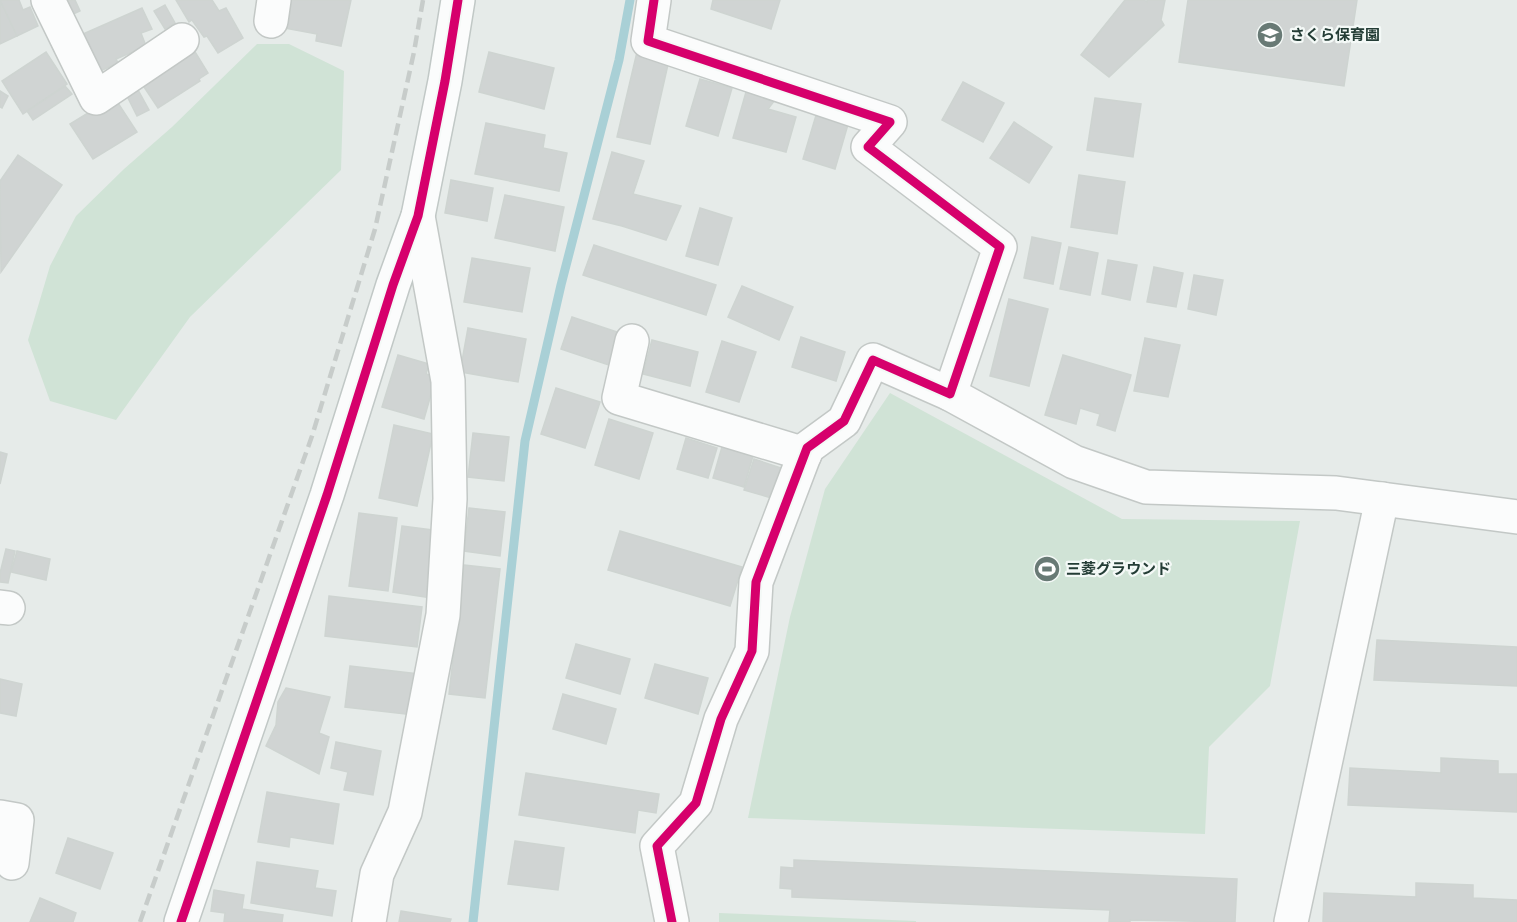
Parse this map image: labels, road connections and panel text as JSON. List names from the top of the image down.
{
  "places": {
    "school or university": ["さくら保育園"],
    "sports": ["三菱グラウンド"]
  }
}
